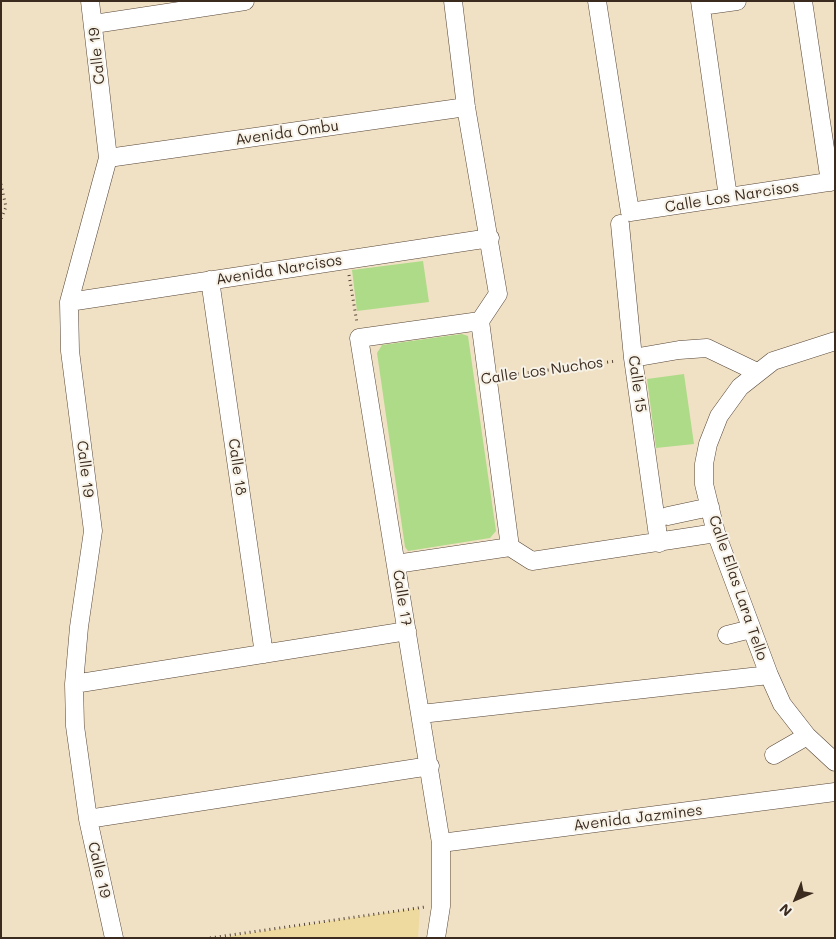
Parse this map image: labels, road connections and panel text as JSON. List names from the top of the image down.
{
  "streets": {
    "street": [
      "Calle 19",
      "Avenida Ombu",
      "Calle Los Narcisos",
      "Avenida Narcisos",
      "Calle 15",
      "Calle 18",
      "Calle Ellas Lara Tello",
      "Calle 17",
      "Avenida Jazmines"
    ],
    "path": ["Calle Los Nuchos"]
  },
  "crossings": [
    ["Calle 19", "Avenida Ombu"],
    ["Calle 19", "Avenida Narcisos"],
    ["Calle Los Narcisos", "Calle 15"],
    ["Avenida Narcisos", "Calle 18"],
    ["Calle Los Nuchos", "Calle 15"],
    ["Calle 17", "Avenida Jazmines"]
  ],
  "north": "bottom left"
}
